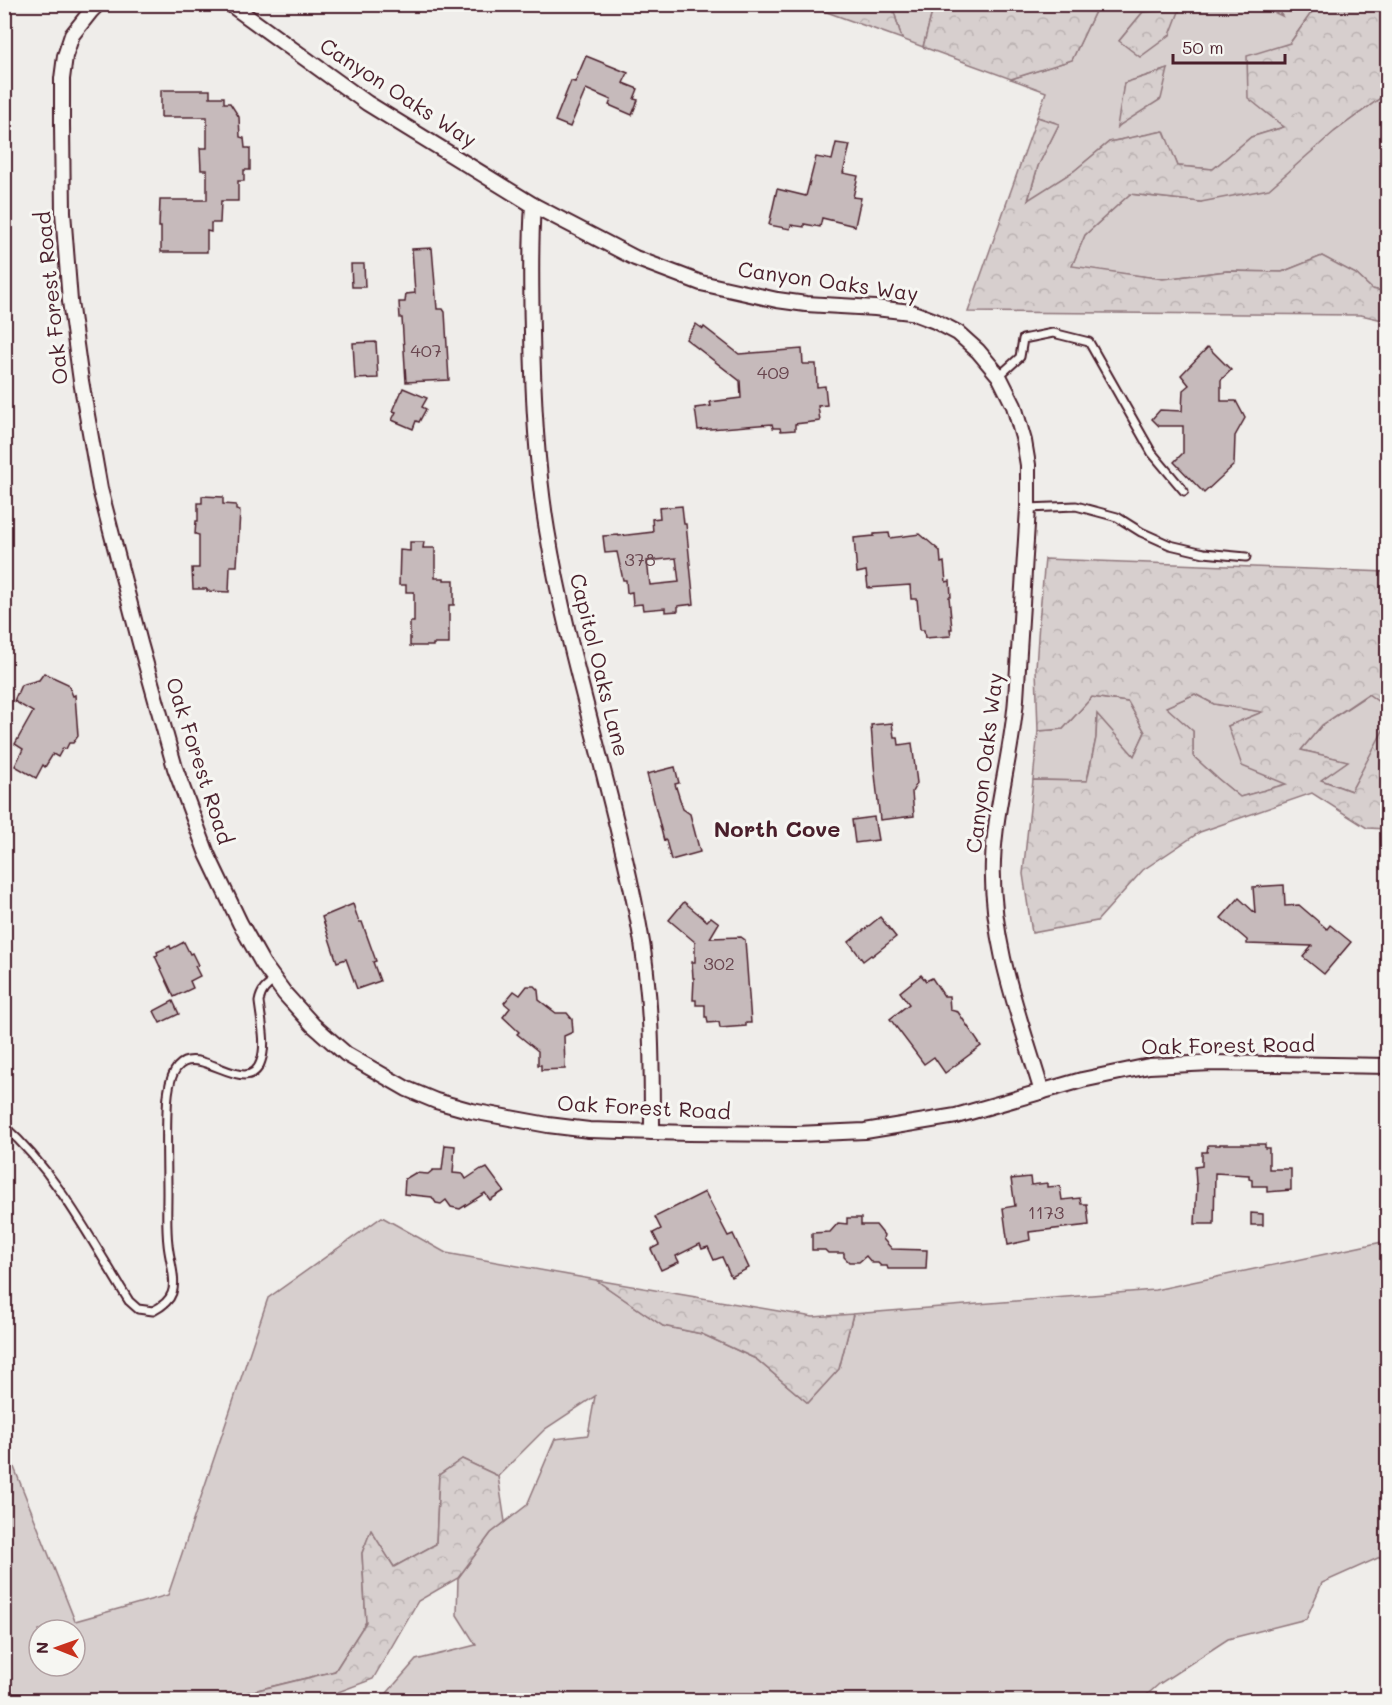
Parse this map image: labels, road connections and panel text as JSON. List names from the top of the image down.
{
  "streets": {
    "street": ["Canyon Oaks Way", "Oak Forest Road", "Capitol Oaks Lane"]
  },
  "crossings": [
    ["Canyon Oaks Way", "Oak Forest Road"],
    ["Canyon Oaks Way", "Capitol Oaks Lane"],
    ["Oak Forest Road", "Capitol Oaks Lane"]
  ],
  "districts": ["North Cove"],
  "house_numbers": [
    "407",
    "409",
    "378",
    "302",
    "1173"
  ],
  "scale_bar": "50 m",
  "north": "left"
}
